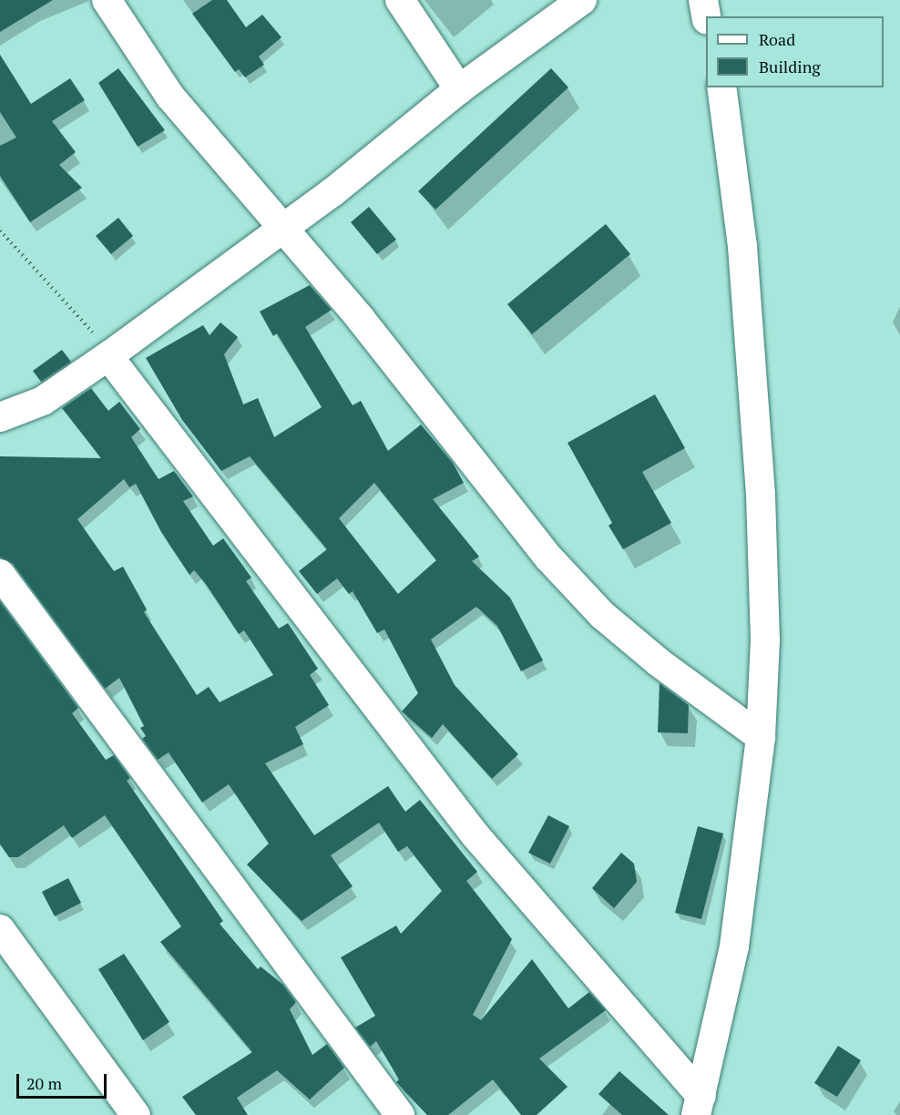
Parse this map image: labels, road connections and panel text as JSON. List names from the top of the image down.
{
  "legend": ["Road", "Building"],
  "scale_bar": "20 m"
}
